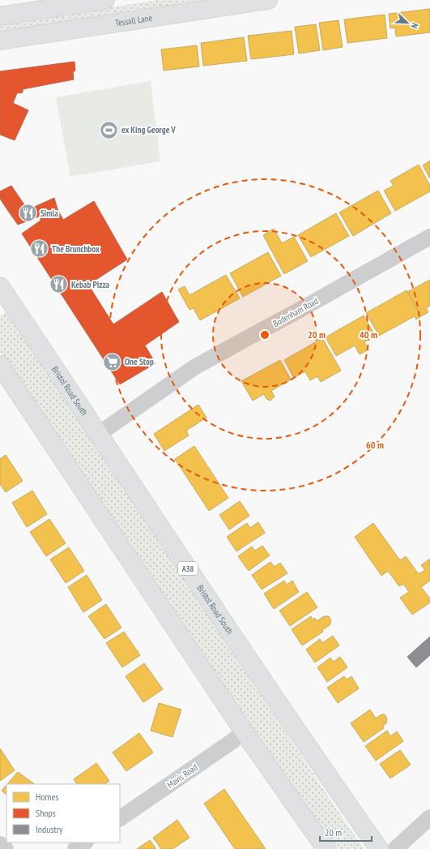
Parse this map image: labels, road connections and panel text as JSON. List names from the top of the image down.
{
  "streets": {
    "main road": ["Tessall Lane", "Bristol Road South", "A38"],
    "street": ["Bodenham Road", "Mavis Road"]
  },
  "crossings": [
    ["Bodenham Road", "Bristol Road South"]
  ],
  "places": {
    "sports": ["ex King George V"],
    "restaurant": ["Simla", "The Brunchbox", "Kebab Pizza"],
    "supermarket": ["One Stop"]
  },
  "legend": ["Homes", "Shops", "Industry"],
  "scale_bar": "20 m",
  "north": "bottom right",
  "rings": ["20 m", "40 m", "60 m"]
}
